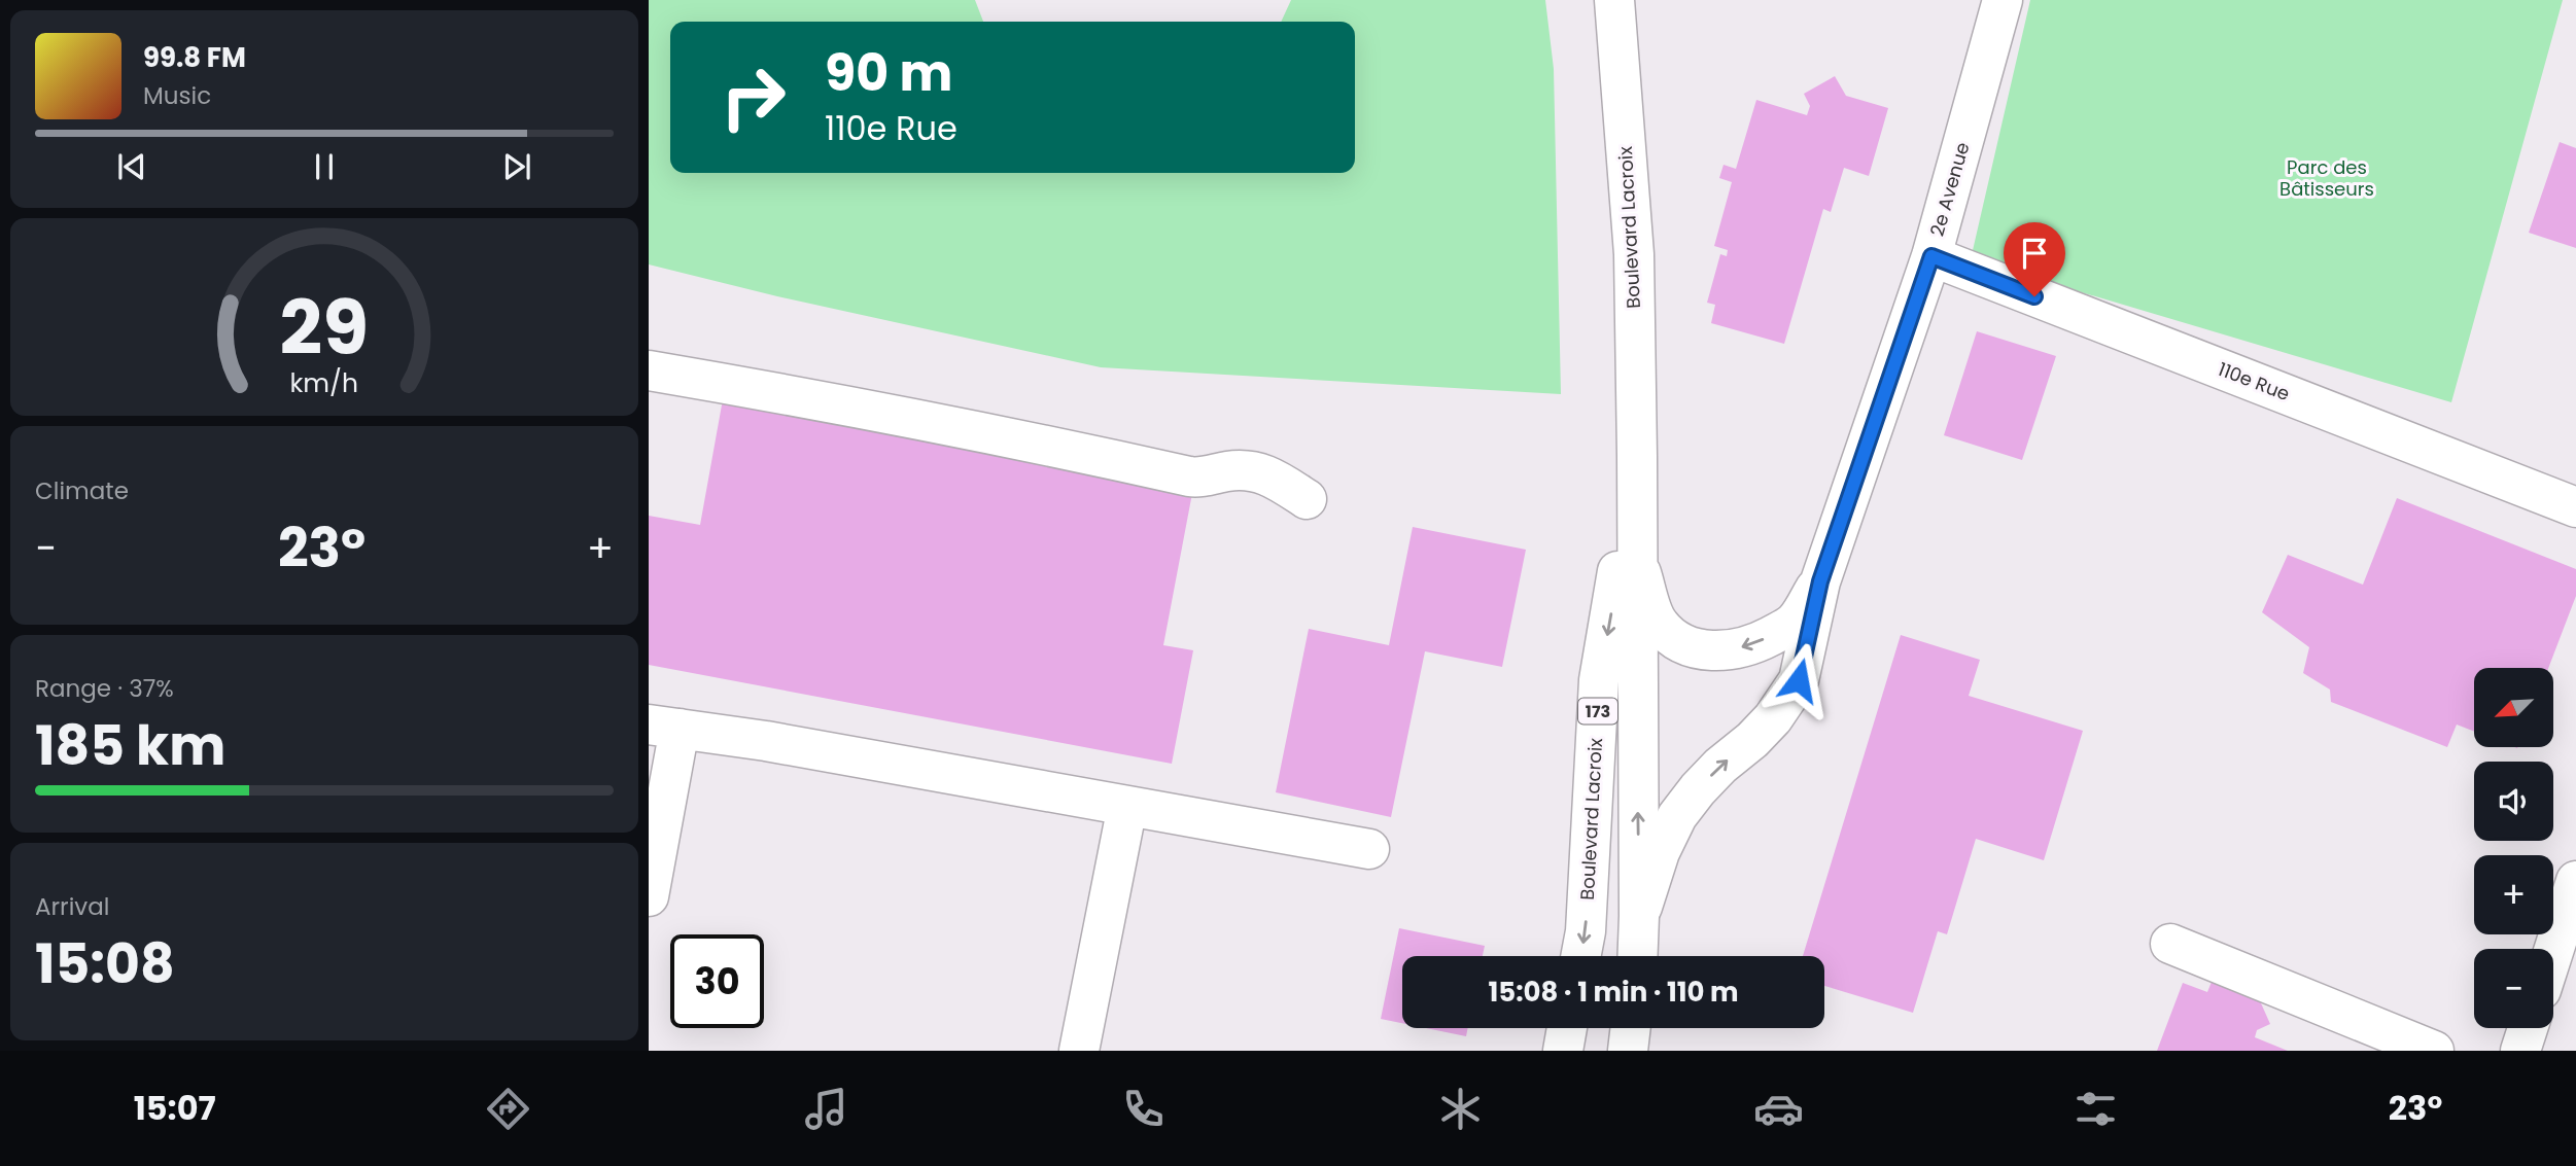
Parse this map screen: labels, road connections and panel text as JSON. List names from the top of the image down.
{
  "streets": {
    "street": [
      "2e Avenue",
      "Boulevard Lacroix",
      "110e Rue",
      "173"
    ]
  },
  "crossings": [
    ["2e Avenue", "Boulevard Lacroix"],
    ["2e Avenue", "110e Rue"]
  ],
  "parks": ["Parc des Bâtisseurs"],
  "north": "bottom left",
  "page": {
    "turn": ["90 m", "110e Rue"],
    "song": ["99.8 FM", "Music"],
    "tile": [
      "Climate",
      ["Range · 37%", "185 km"],
      ["Arrival", "15:08"]
    ],
    "heat": ["−", "23°", "+"],
    "map_buttons": ["+", "−"],
    "limit": "30",
    "trip": "15:08 · 1 min · 110 m",
    "tabs": ["15:07", "23°"],
    "gauge": ["29", "km/h"]
  }
}
